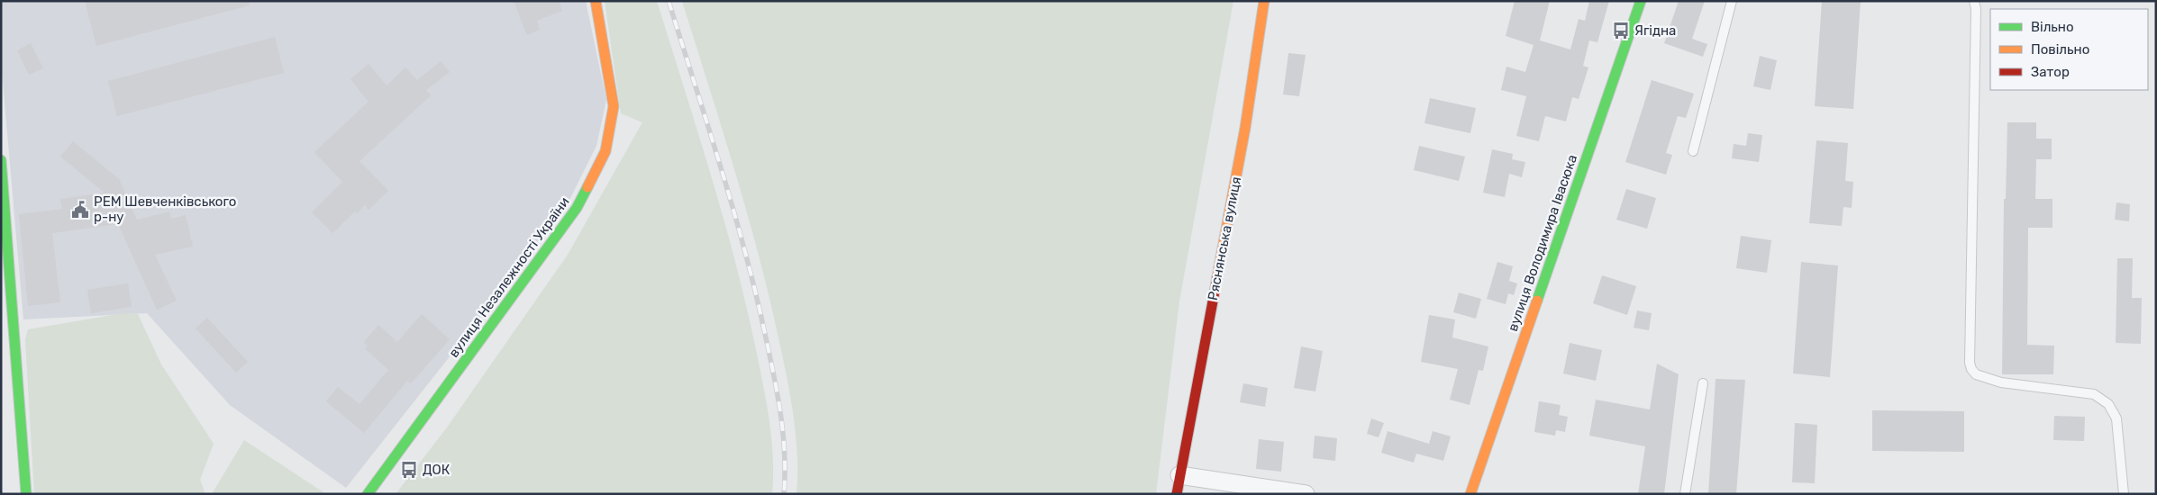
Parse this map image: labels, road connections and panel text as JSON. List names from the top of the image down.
{
  "streets": {
    "street": ["Ряснянська вулиця", "вулиця Володимира Івасюка", "вулиця Незалежності України"]
  },
  "places": {
    "bus stop": ["Ягідна", "ДОК"],
    "public building": ["РЕМ Шевченківського р-ну"]
  },
  "legend": ["Вільно", "Повільно", "Затор"]
}
